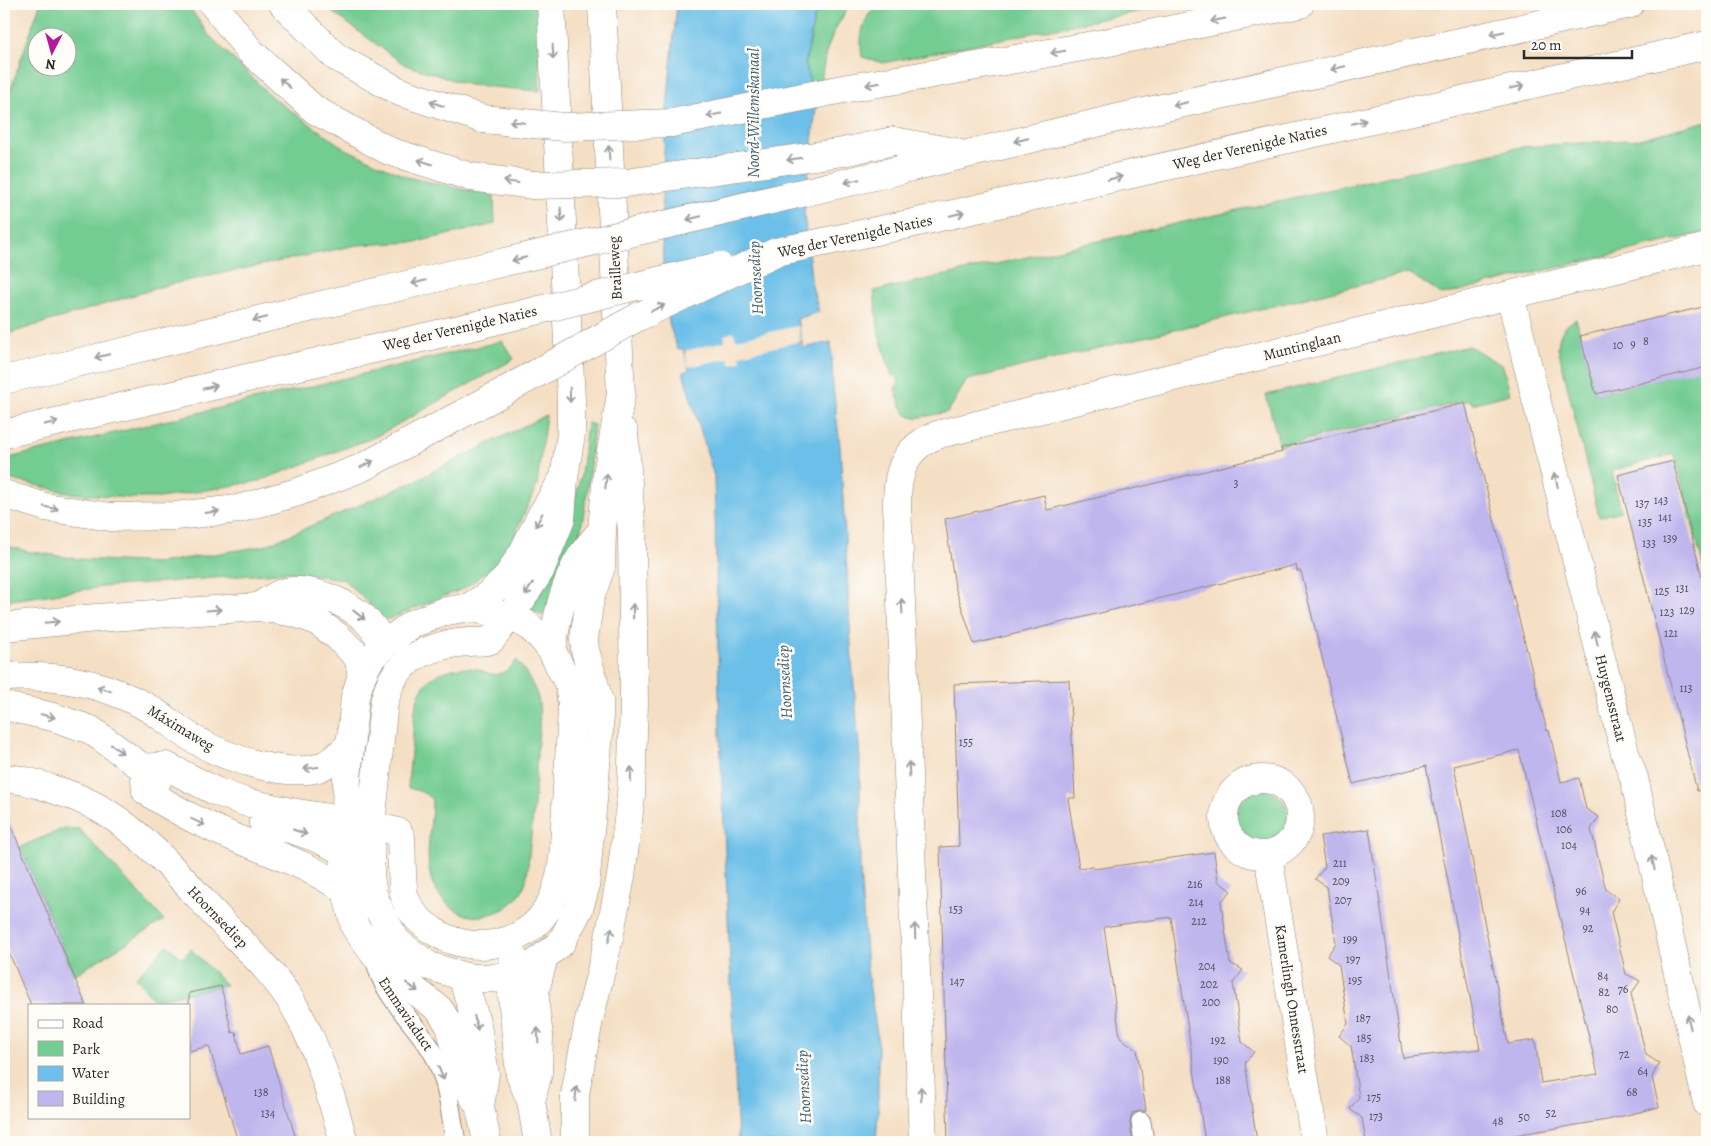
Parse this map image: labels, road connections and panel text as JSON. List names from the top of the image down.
{
  "streets": {
    "main road": [
      "Weg der Verenigde Naties",
      "Brailleweg",
      "Muntinglaan",
      "Huygensstraat",
      "Máximaweg",
      "Hoornsediep",
      "Kamerlingh Onnesstraat",
      "Emmaviaduct"
    ]
  },
  "crossings": [
    ["Brailleweg", "Emmaviaduct"],
    ["Muntinglaan", "Huygensstraat"]
  ],
  "one_way": ["Huygensstraat"],
  "water": ["Noord-Willemskanaal", "Hoornsediep"],
  "house_numbers": [
    "8",
    "9",
    "10",
    "3",
    "143",
    "137",
    "141",
    "135",
    "139",
    "133",
    "131",
    "125",
    "129",
    "123",
    "121",
    "113",
    "155",
    "108",
    "106",
    "104",
    "211",
    "209",
    "216",
    "96",
    "207",
    "214",
    "153",
    "94",
    "212",
    "92",
    "199",
    "197",
    "204",
    "84",
    "195",
    "147",
    "202",
    "76",
    "82",
    "200",
    "80",
    "187",
    "185",
    "192",
    "72",
    "183",
    "190",
    "64",
    "188",
    "138",
    "68",
    "175",
    "134",
    "52",
    "173",
    "50",
    "48"
  ],
  "legend": [
    "Road",
    "Park",
    "Water",
    "Building"
  ],
  "scale_bar": "20 m",
  "north": "bottom"
}
